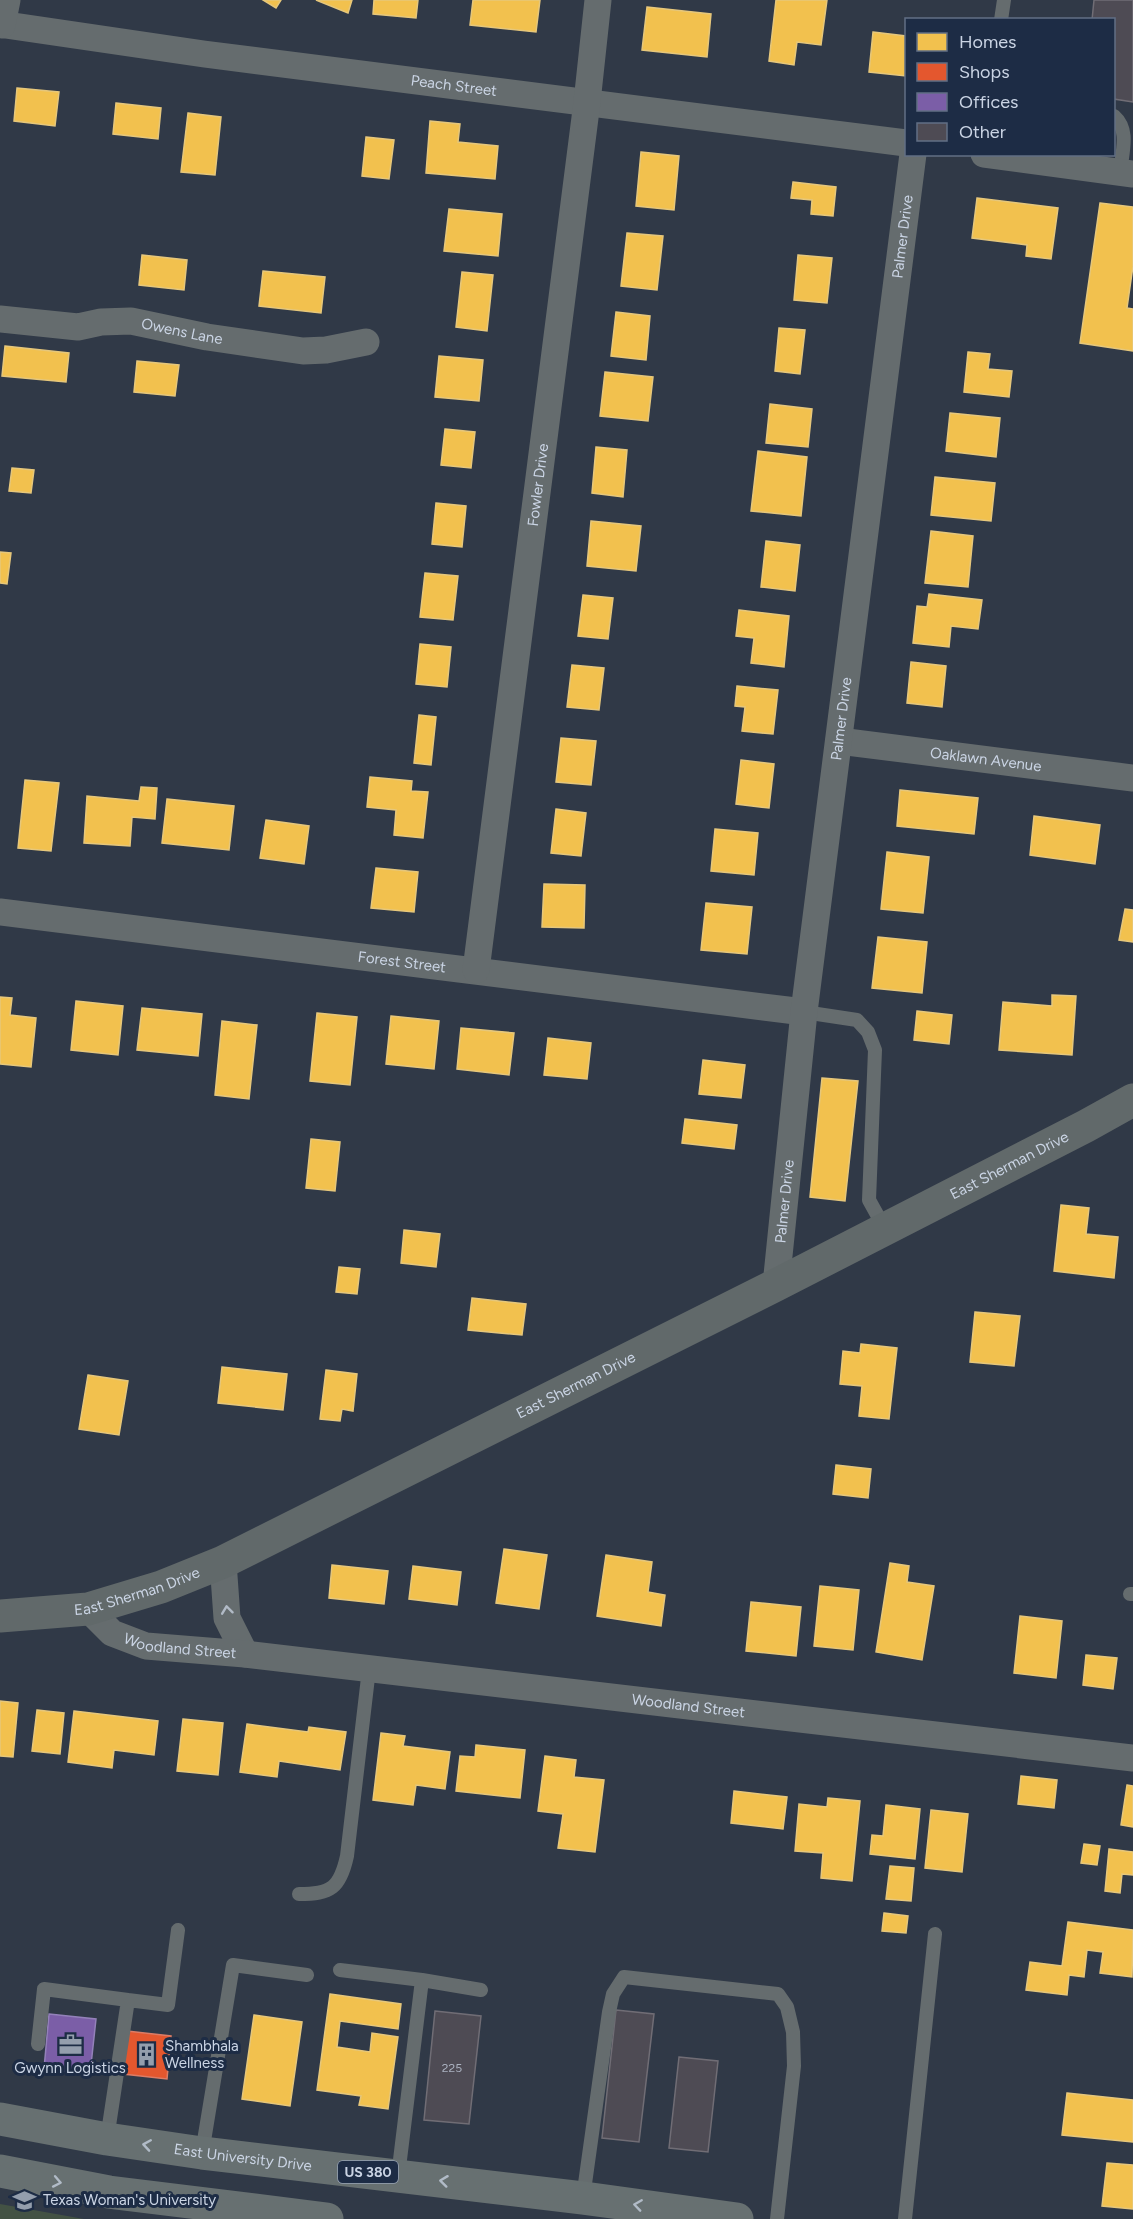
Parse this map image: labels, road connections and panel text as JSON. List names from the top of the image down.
{
  "streets": {
    "main road": ["East Sherman Drive", "East University Drive", "US 380"],
    "street": [
      "Peach Street",
      "Palmer Drive",
      "Owens Lane",
      "Fowler Drive",
      "Oaklawn Avenue",
      "Forest Street",
      "Woodland Street"
    ]
  },
  "crossings": [
    ["Peach Street", "Fowler Drive"],
    ["Palmer Drive", "Oaklawn Avenue"],
    ["Palmer Drive", "Forest Street"],
    ["Palmer Drive", "East Sherman Drive"],
    ["Fowler Drive", "Forest Street"],
    ["East Sherman Drive", "Woodland Street"]
  ],
  "one_way": ["East University Drive"],
  "places": {
    "office": ["Gwynn Logistics"],
    "building": ["Shambhala Wellness"],
    "school or university": ["Texas Woman's University"]
  },
  "house_numbers": ["225"],
  "legend": [
    "Homes",
    "Shops",
    "Offices",
    "Other"
  ]
}
